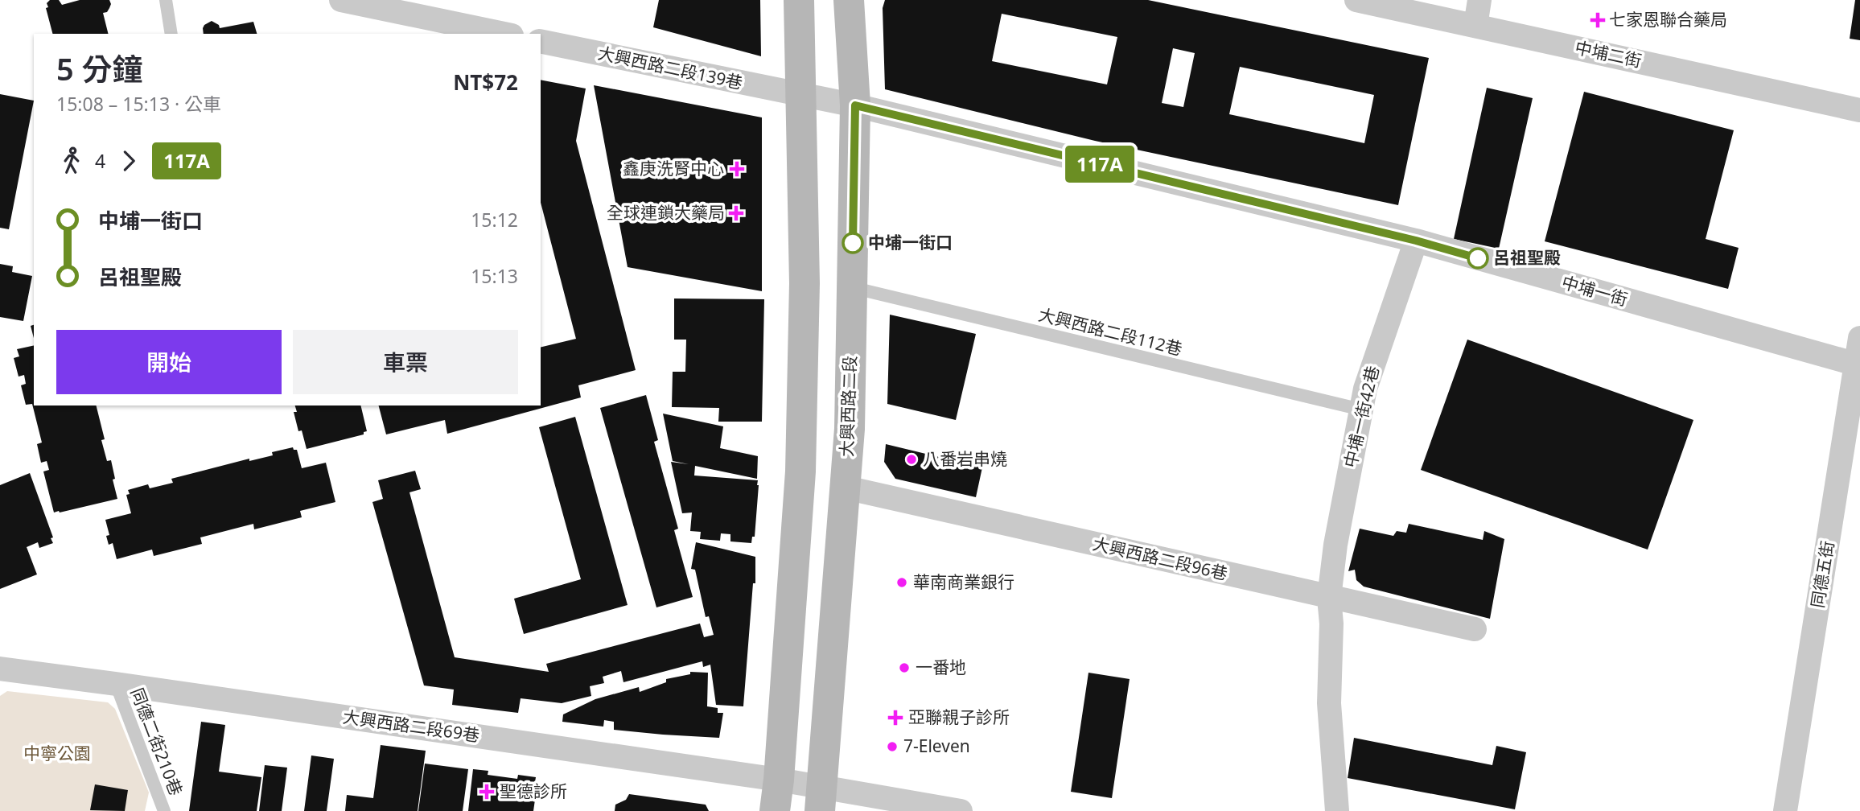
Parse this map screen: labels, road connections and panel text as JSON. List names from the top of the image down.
{
  "streets": {
    "street": [
      "中埔二街",
      "大興西路二段139巷",
      "中埔一街",
      "大興西路二段",
      "中埔一街42巷",
      "大興西路二段96巷",
      "同德五街",
      "大興西路二段69巷"
    ],
    "lane": ["大興西路二段112巷", "同德二街210巷"]
  },
  "crossings": [
    ["大興西路二段139巷", "中埔一街"],
    ["中埔一街", "大興西路二段"],
    ["中埔一街", "中埔一街42巷"],
    ["中埔一街", "同德五街"],
    ["大興西路二段112巷", "大興西路二段"],
    ["大興西路二段112巷", "中埔一街42巷"],
    ["大興西路二段", "大興西路二段96巷"],
    ["大興西路二段", "大興西路二段69巷"],
    ["中埔一街42巷", "大興西路二段96巷"],
    ["大興西路二段69巷", "同德二街210巷"]
  ],
  "parks": ["中寧公園"],
  "places": {
    "health": [
      "七家恩聯合藥局",
      "鑫庚洗腎中心",
      "全球連鎖大藥局",
      "亞聯親子診所",
      "聖德診所"
    ],
    "other": [
      "中埔一街口",
      "呂祖聖殿",
      "八番岩串燒",
      "華南商業銀行",
      "一番地",
      "7-Eleven"
    ]
  },
  "lines": ["bus line 117A"],
  "page": {
    "on_map": "117A",
    "heading": ["5 分鐘", "15:08 – 15:13 · 公車", "NT$72"],
    "legs": ["4", "117A"],
    "list": [
      {
        "name": "中埔一街口",
        "value": "15:12"
      },
      {
        "name": "呂祖聖殿",
        "value": "15:13"
      }
    ],
    "buttons": ["開始", "車票"]
  }
}
